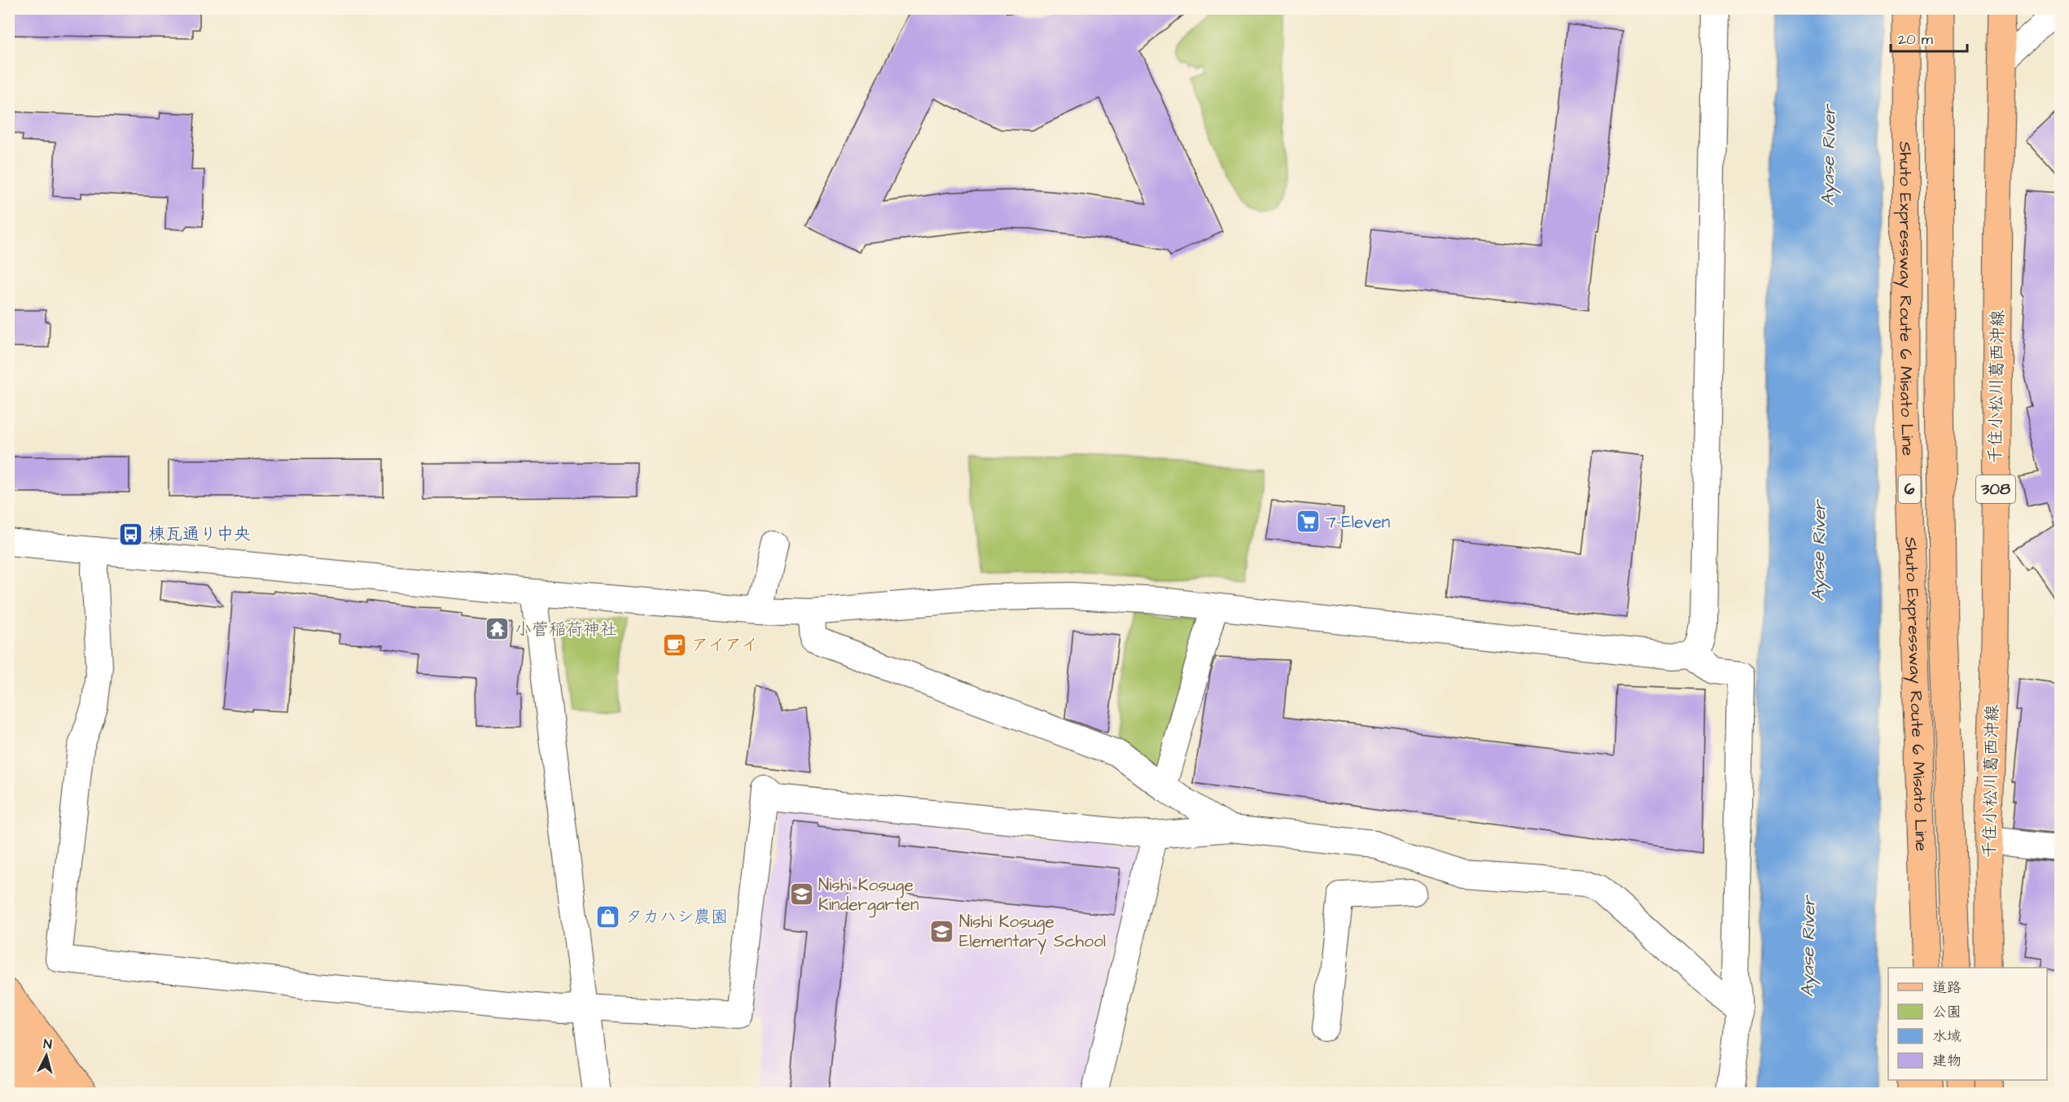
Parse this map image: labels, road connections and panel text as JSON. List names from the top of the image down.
{
  "streets": {
    "main road": [
      "Shuto Expressway Route 6 Misato Line",
      "千住小松川葛西沖線",
      "6",
      "308"
    ]
  },
  "water": ["Ayase River"],
  "places": {
    "supermarket": ["7-Eleven"],
    "bus stop": ["棟瓦通り中央"],
    "temple": ["小菅稲荷神社"],
    "cafe": ["アイアイ"],
    "school or university": ["Nishi Kosuge Kindergarten", "Nishi Kosuge Elementary School"],
    "shop": ["タカハシ農園"]
  },
  "legend": [
    "道路",
    "公園",
    "水域",
    "建物"
  ],
  "scale_bar": "20 m",
  "north": "top"
}
